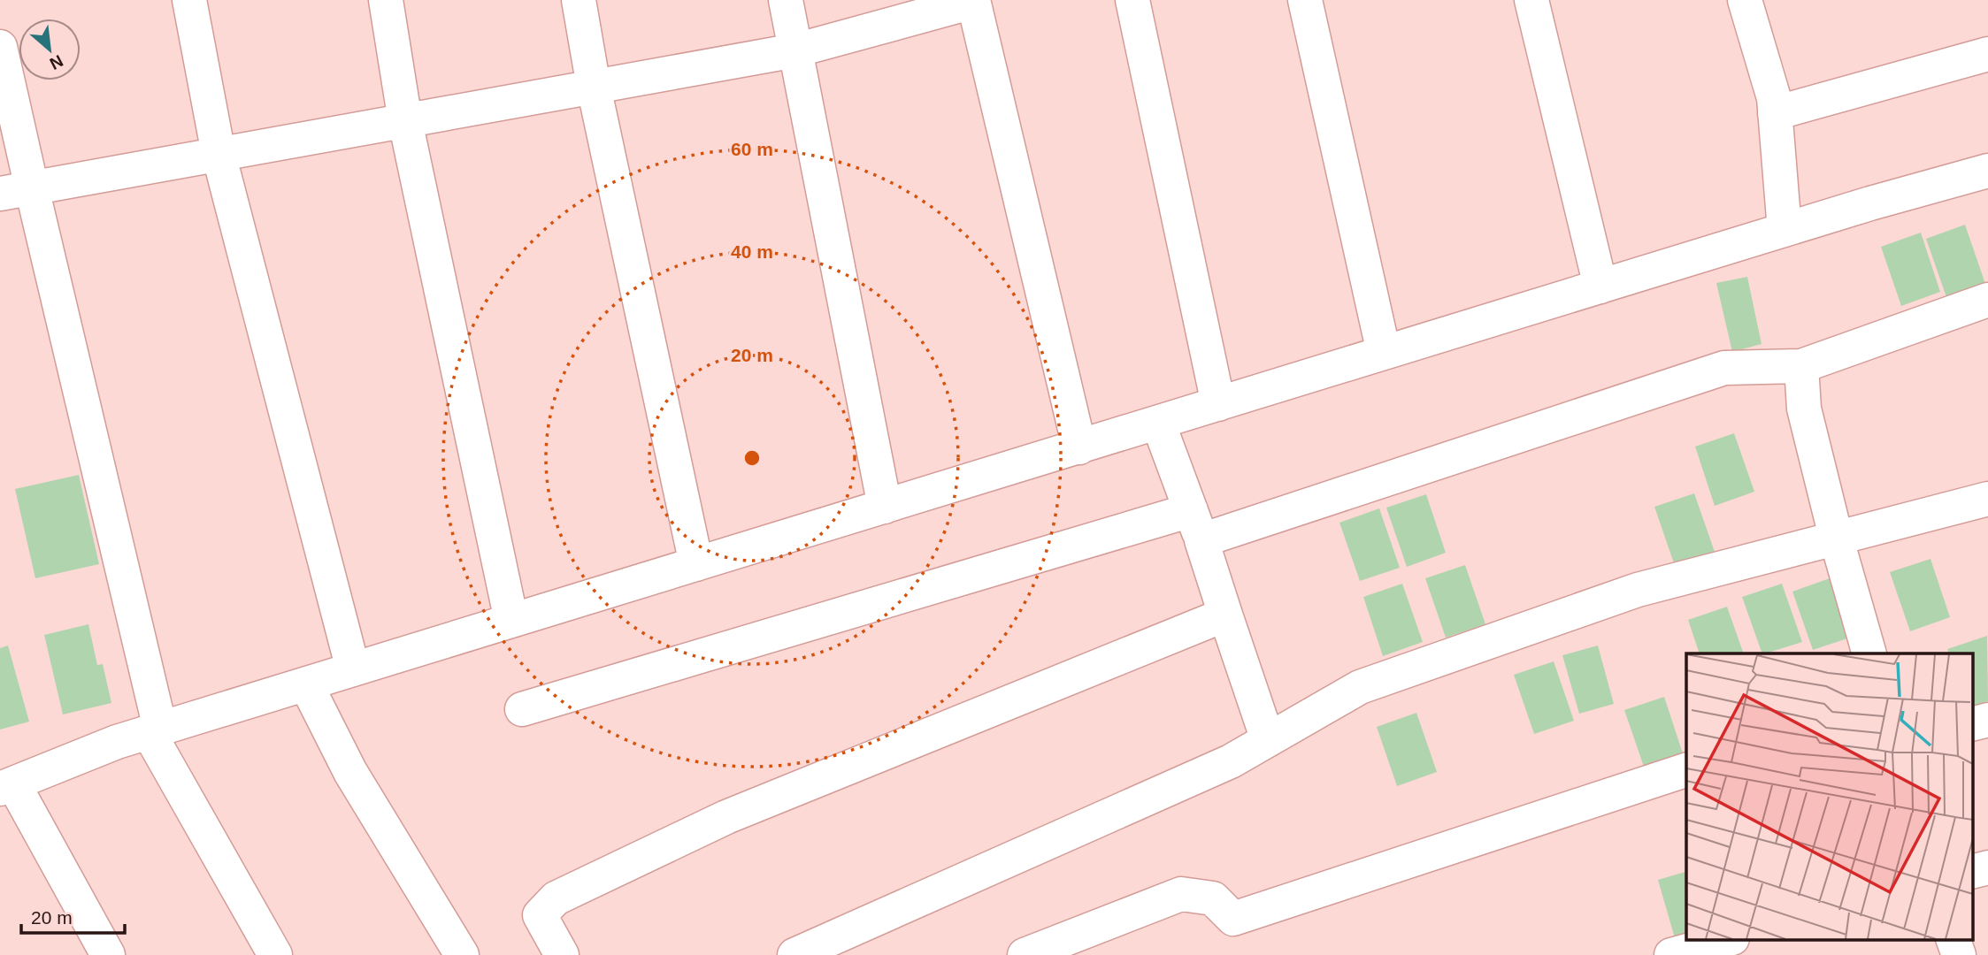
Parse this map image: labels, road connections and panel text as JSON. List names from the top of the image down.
{
  "scale_bar": "20 m",
  "north": "bottom right",
  "rings": ["60 m", "40 m", "20 m"]
}
